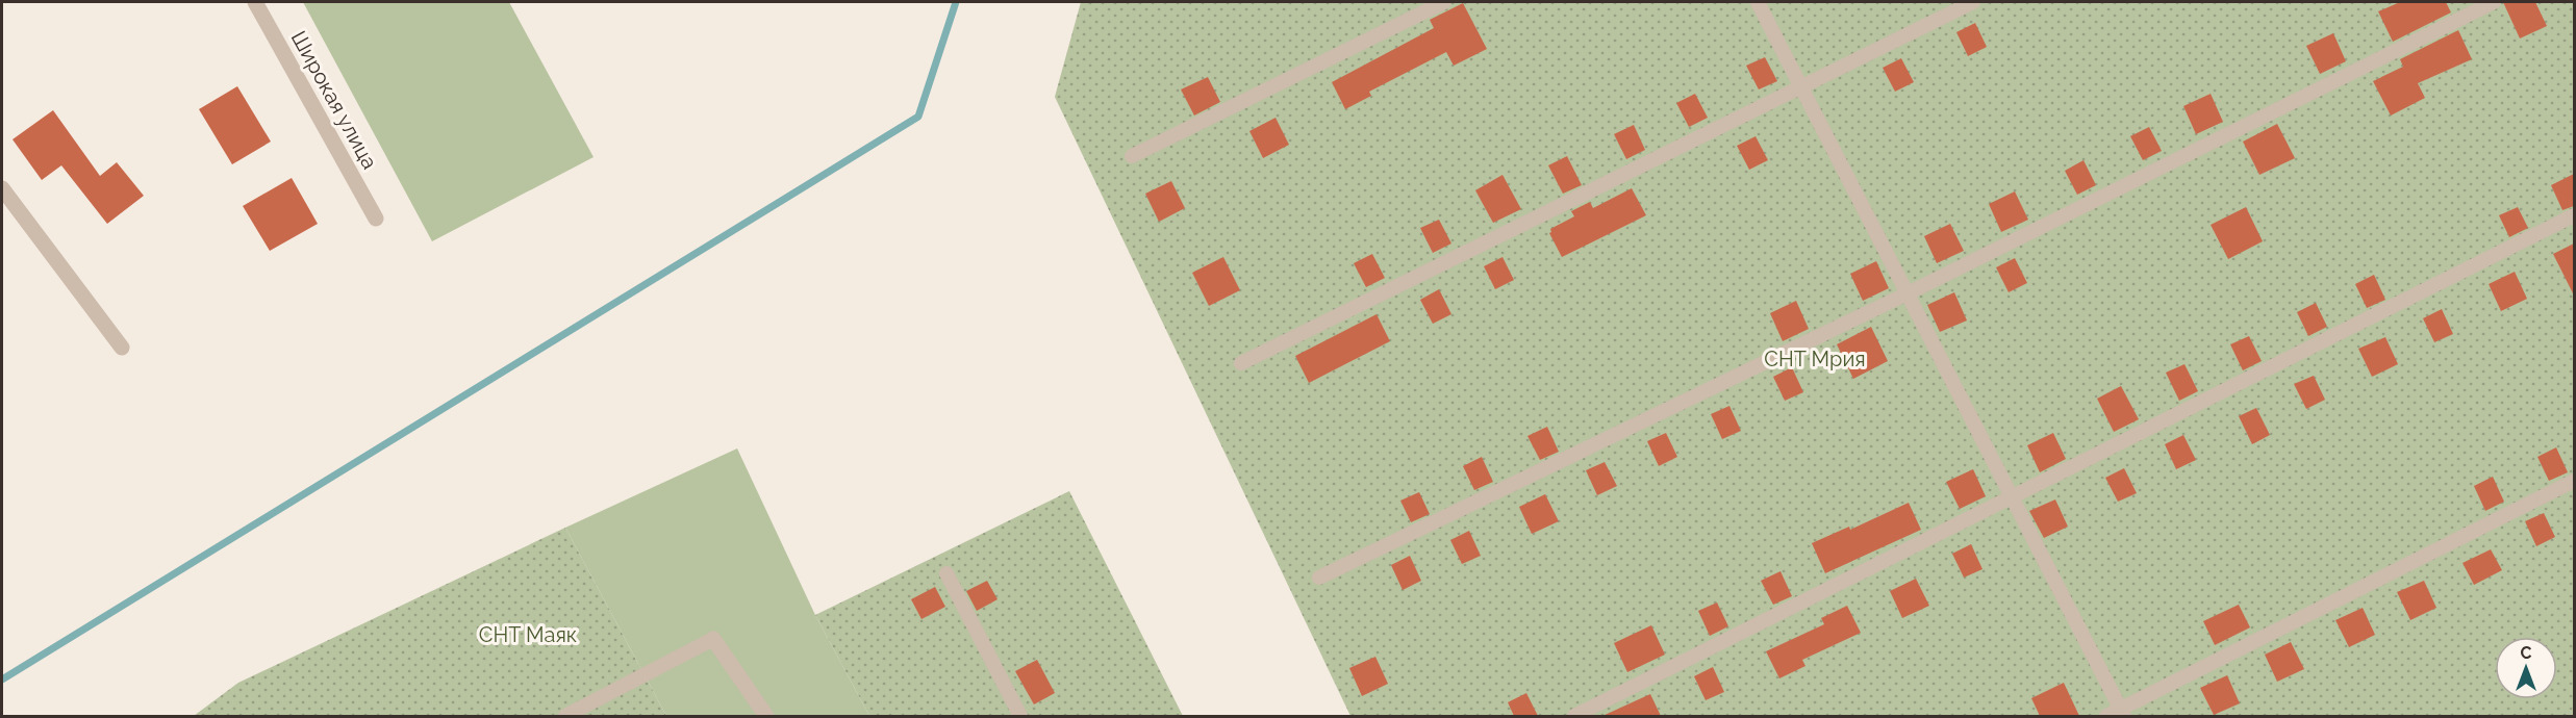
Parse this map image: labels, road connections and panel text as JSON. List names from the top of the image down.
{
  "streets": {
    "street": ["Широкая улица"]
  },
  "parks": ["СНТ Мрия", "СНТ Маяк"],
  "north": "top"
}
